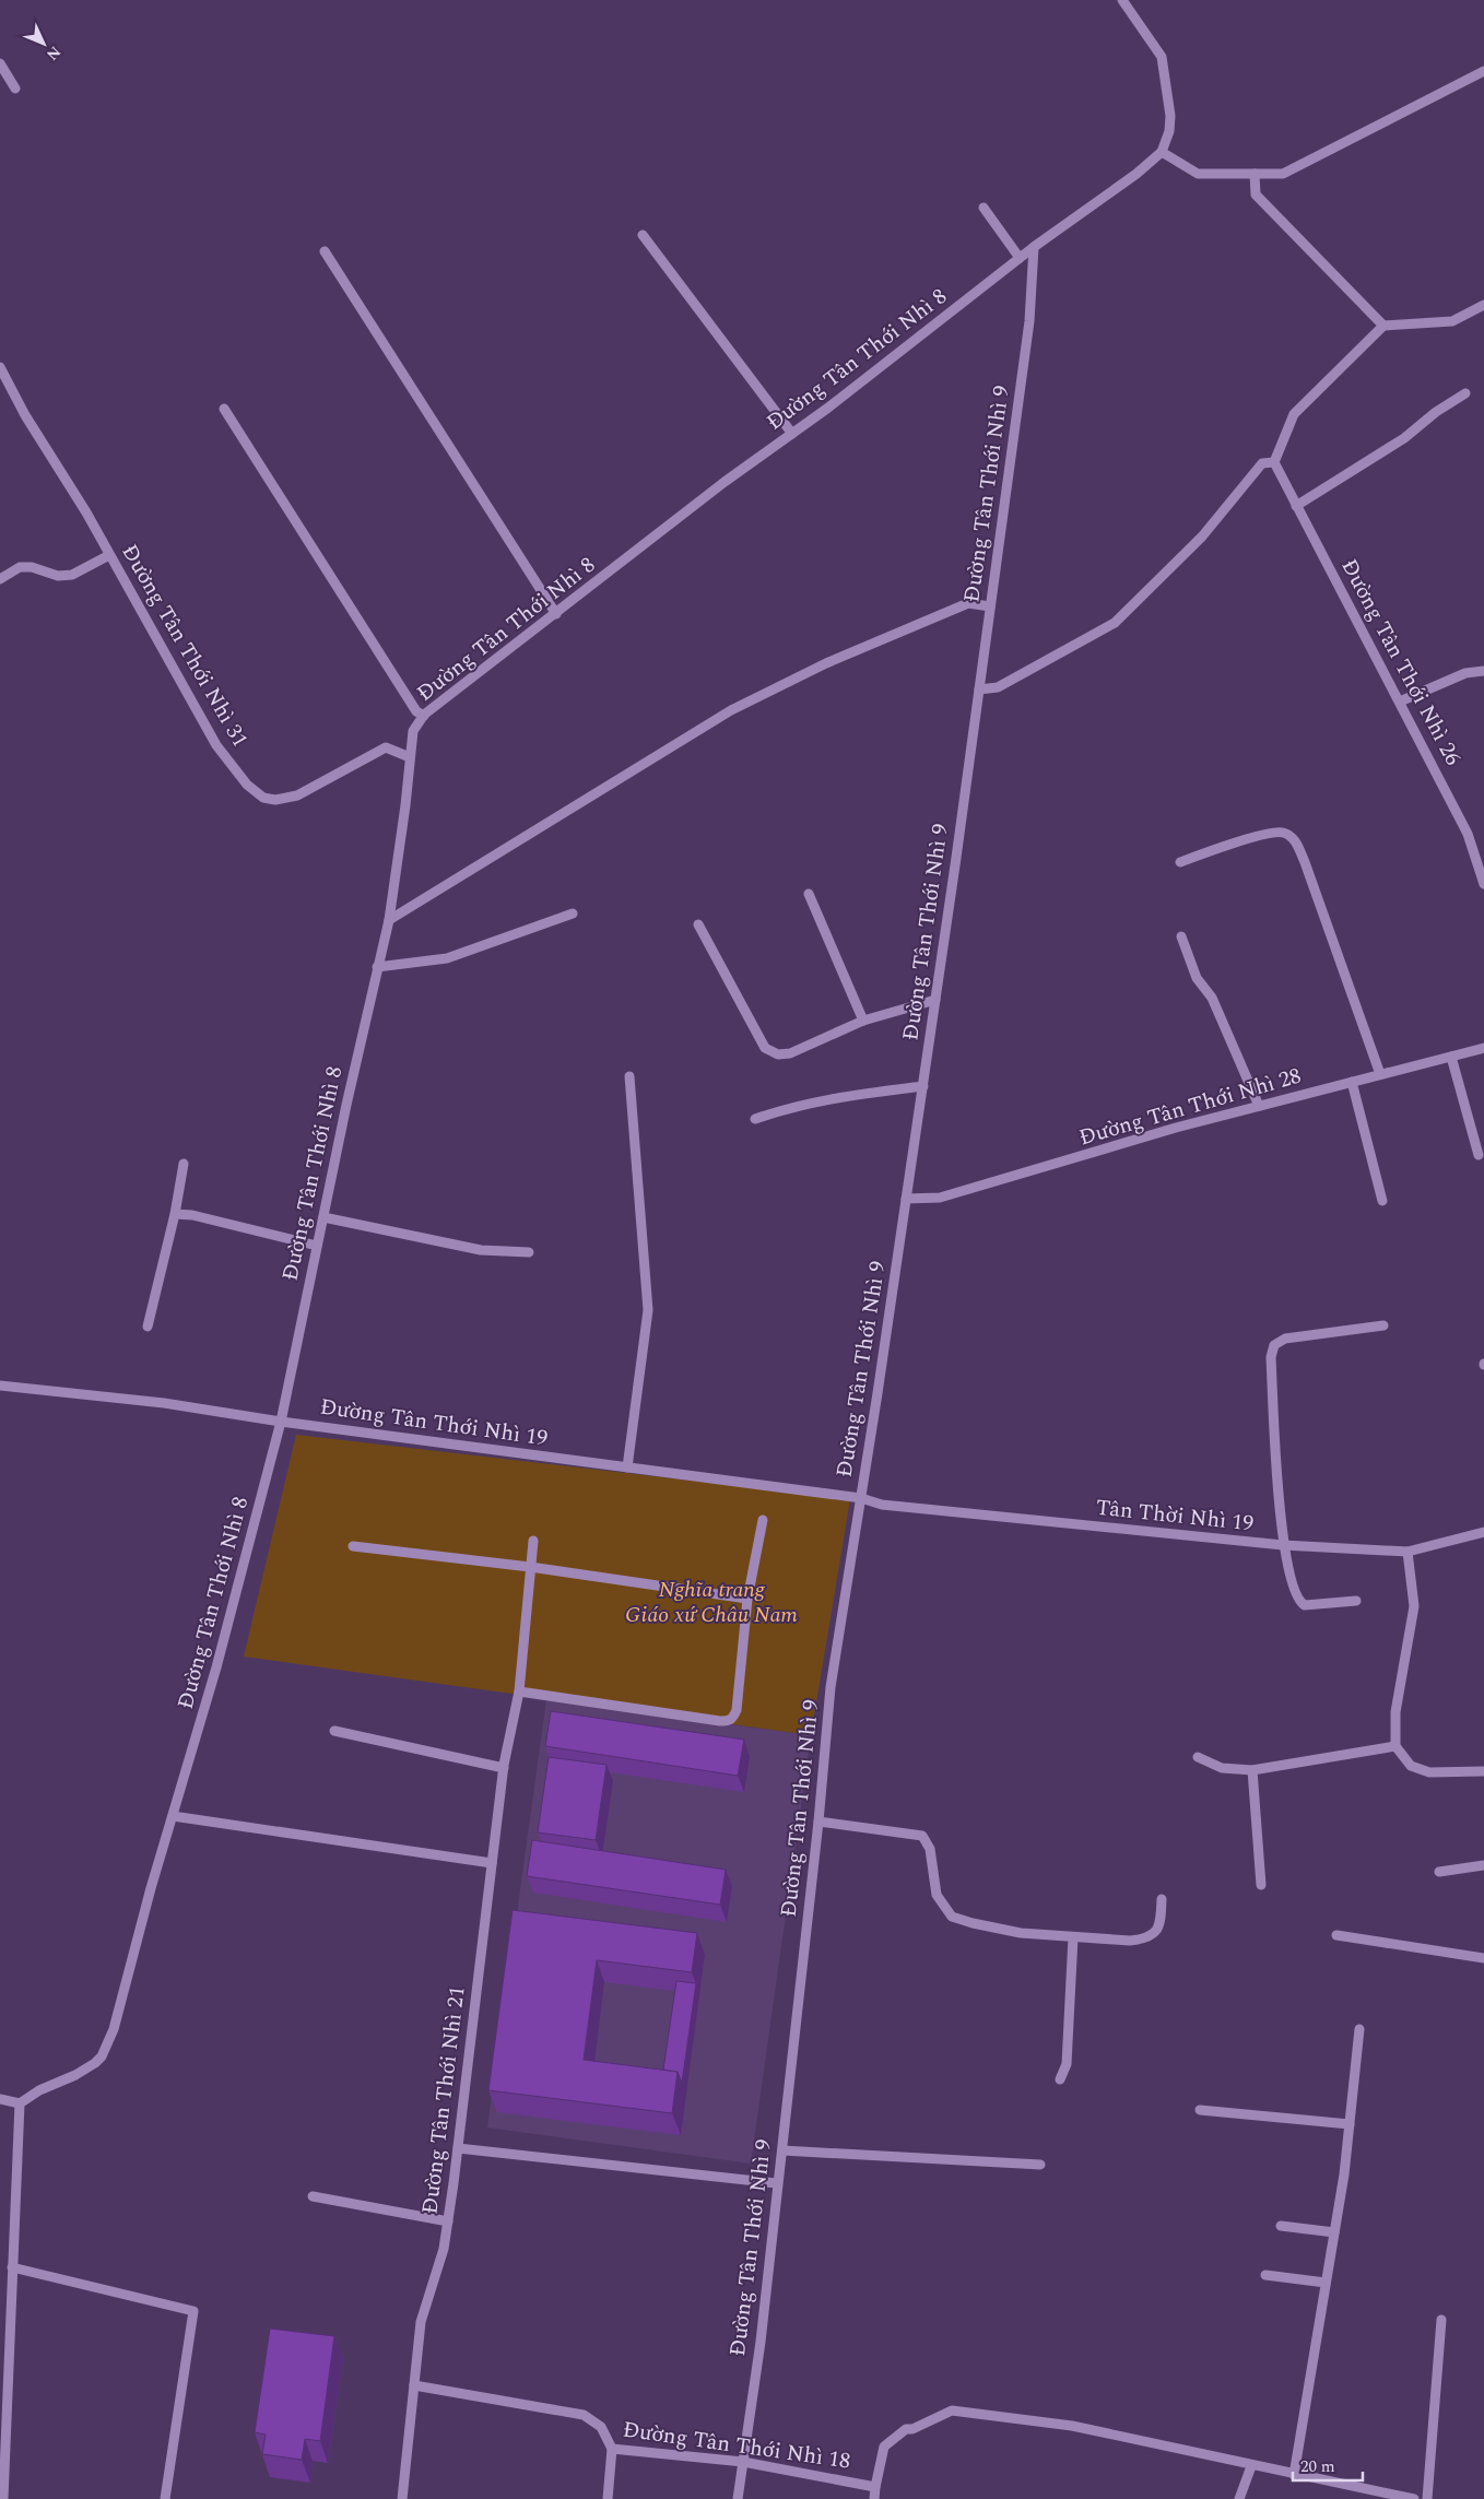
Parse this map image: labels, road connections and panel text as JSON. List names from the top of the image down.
{
  "streets": {
    "street": [
      "Đường Tân Thới Nhì 8",
      "Đường Tân Thới Nhì 9",
      "Đường Tân Thới Nhì 31",
      "Đường Tân Thới Nhì 26",
      "Đường Tân Thới Nhì 28",
      "Đường Tân Thới Nhì 19",
      "Tân Thời Nhì 19",
      "Đường Tân Thới Nhì 21",
      "Đường Tân Thới Nhì 18"
    ]
  },
  "crossings": [
    ["Đường Tân Thới Nhì 8", "Đường Tân Thới Nhì 9"],
    ["Đường Tân Thới Nhì 8", "Đường Tân Thới Nhì 31"],
    ["Đường Tân Thới Nhì 8", "Đường Tân Thới Nhì 19"],
    ["Đường Tân Thới Nhì 9", "Đường Tân Thới Nhì 28"],
    ["Đường Tân Thới Nhì 9", "Đường Tân Thới Nhì 19"],
    ["Đường Tân Thới Nhì 9", "Tân Thời Nhì 19"],
    ["Đường Tân Thới Nhì 9", "Đường Tân Thới Nhì 18"],
    ["Đường Tân Thới Nhì 19", "Tân Thời Nhì 19"],
    ["Đường Tân Thới Nhì 21", "Đường Tân Thới Nhì 18"]
  ],
  "parks": ["Nghĩa trang Giáo xứ Châu Nam"],
  "scale_bar": "20 m",
  "north": "bottom right"
}
